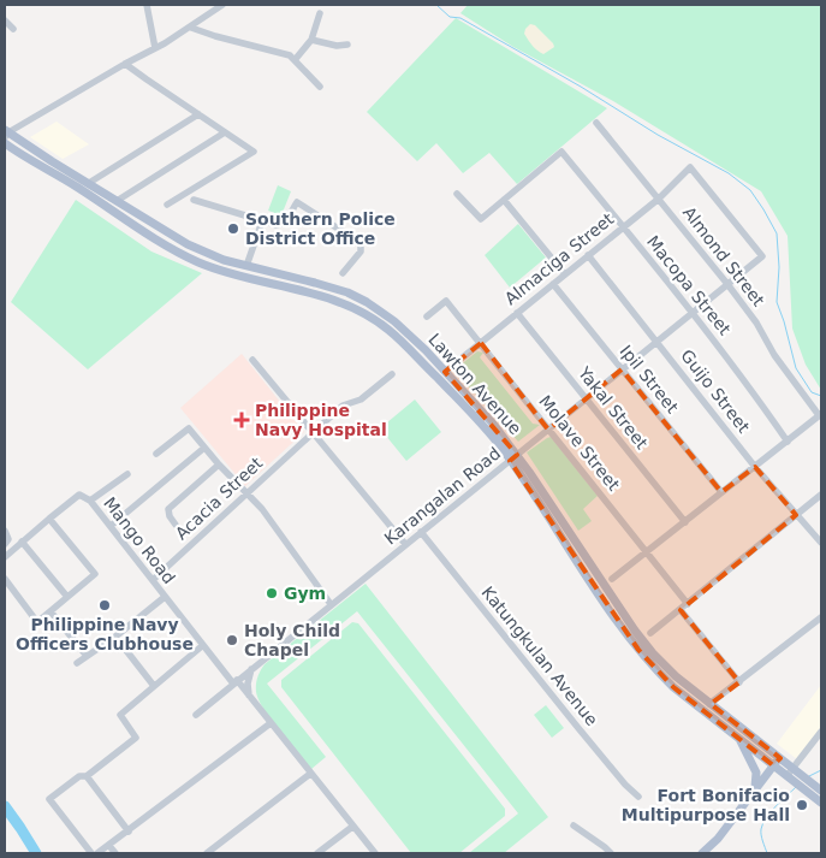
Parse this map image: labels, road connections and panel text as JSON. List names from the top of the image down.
{
  "streets": {
    "main road": ["Lawton Avenue"],
    "street": [
      "Almond Street",
      "Almaciga Street",
      "Macopa Street",
      "Ipil Street",
      "Guijo Street",
      "Yakal Street",
      "Molave Street",
      "Karangalan Road",
      "Acacia Street",
      "Mango Road",
      "Katungkulan Avenue"
    ]
  },
  "crossings": [
    ["Almond Street", "Almaciga Street"],
    ["Almond Street", "Karangalan Road"],
    ["Almaciga Street", "Macopa Street"],
    ["Almaciga Street", "Ipil Street"],
    ["Almaciga Street", "Lawton Avenue"],
    ["Almaciga Street", "Guijo Street"],
    ["Almaciga Street", "Yakal Street"],
    ["Almaciga Street", "Molave Street"],
    ["Almaciga Street", "Karangalan Road"],
    ["Macopa Street", "Karangalan Road"],
    ["Ipil Street", "Karangalan Road"],
    ["Lawton Avenue", "Karangalan Road"],
    ["Guijo Street", "Karangalan Road"],
    ["Yakal Street", "Karangalan Road"],
    ["Molave Street", "Karangalan Road"],
    ["Karangalan Road", "Mango Road"],
    ["Karangalan Road", "Katungkulan Avenue"],
    ["Acacia Street", "Mango Road"]
  ],
  "places": {
    "other": [
      "Southern Police District Office",
      "Gym",
      "Philippine Navy Officers Clubhouse",
      "Holy Child Chapel",
      "Fort Bonifacio Multipurpose Hall"
    ],
    "health": ["Philippine Navy Hospital"]
  }
}
